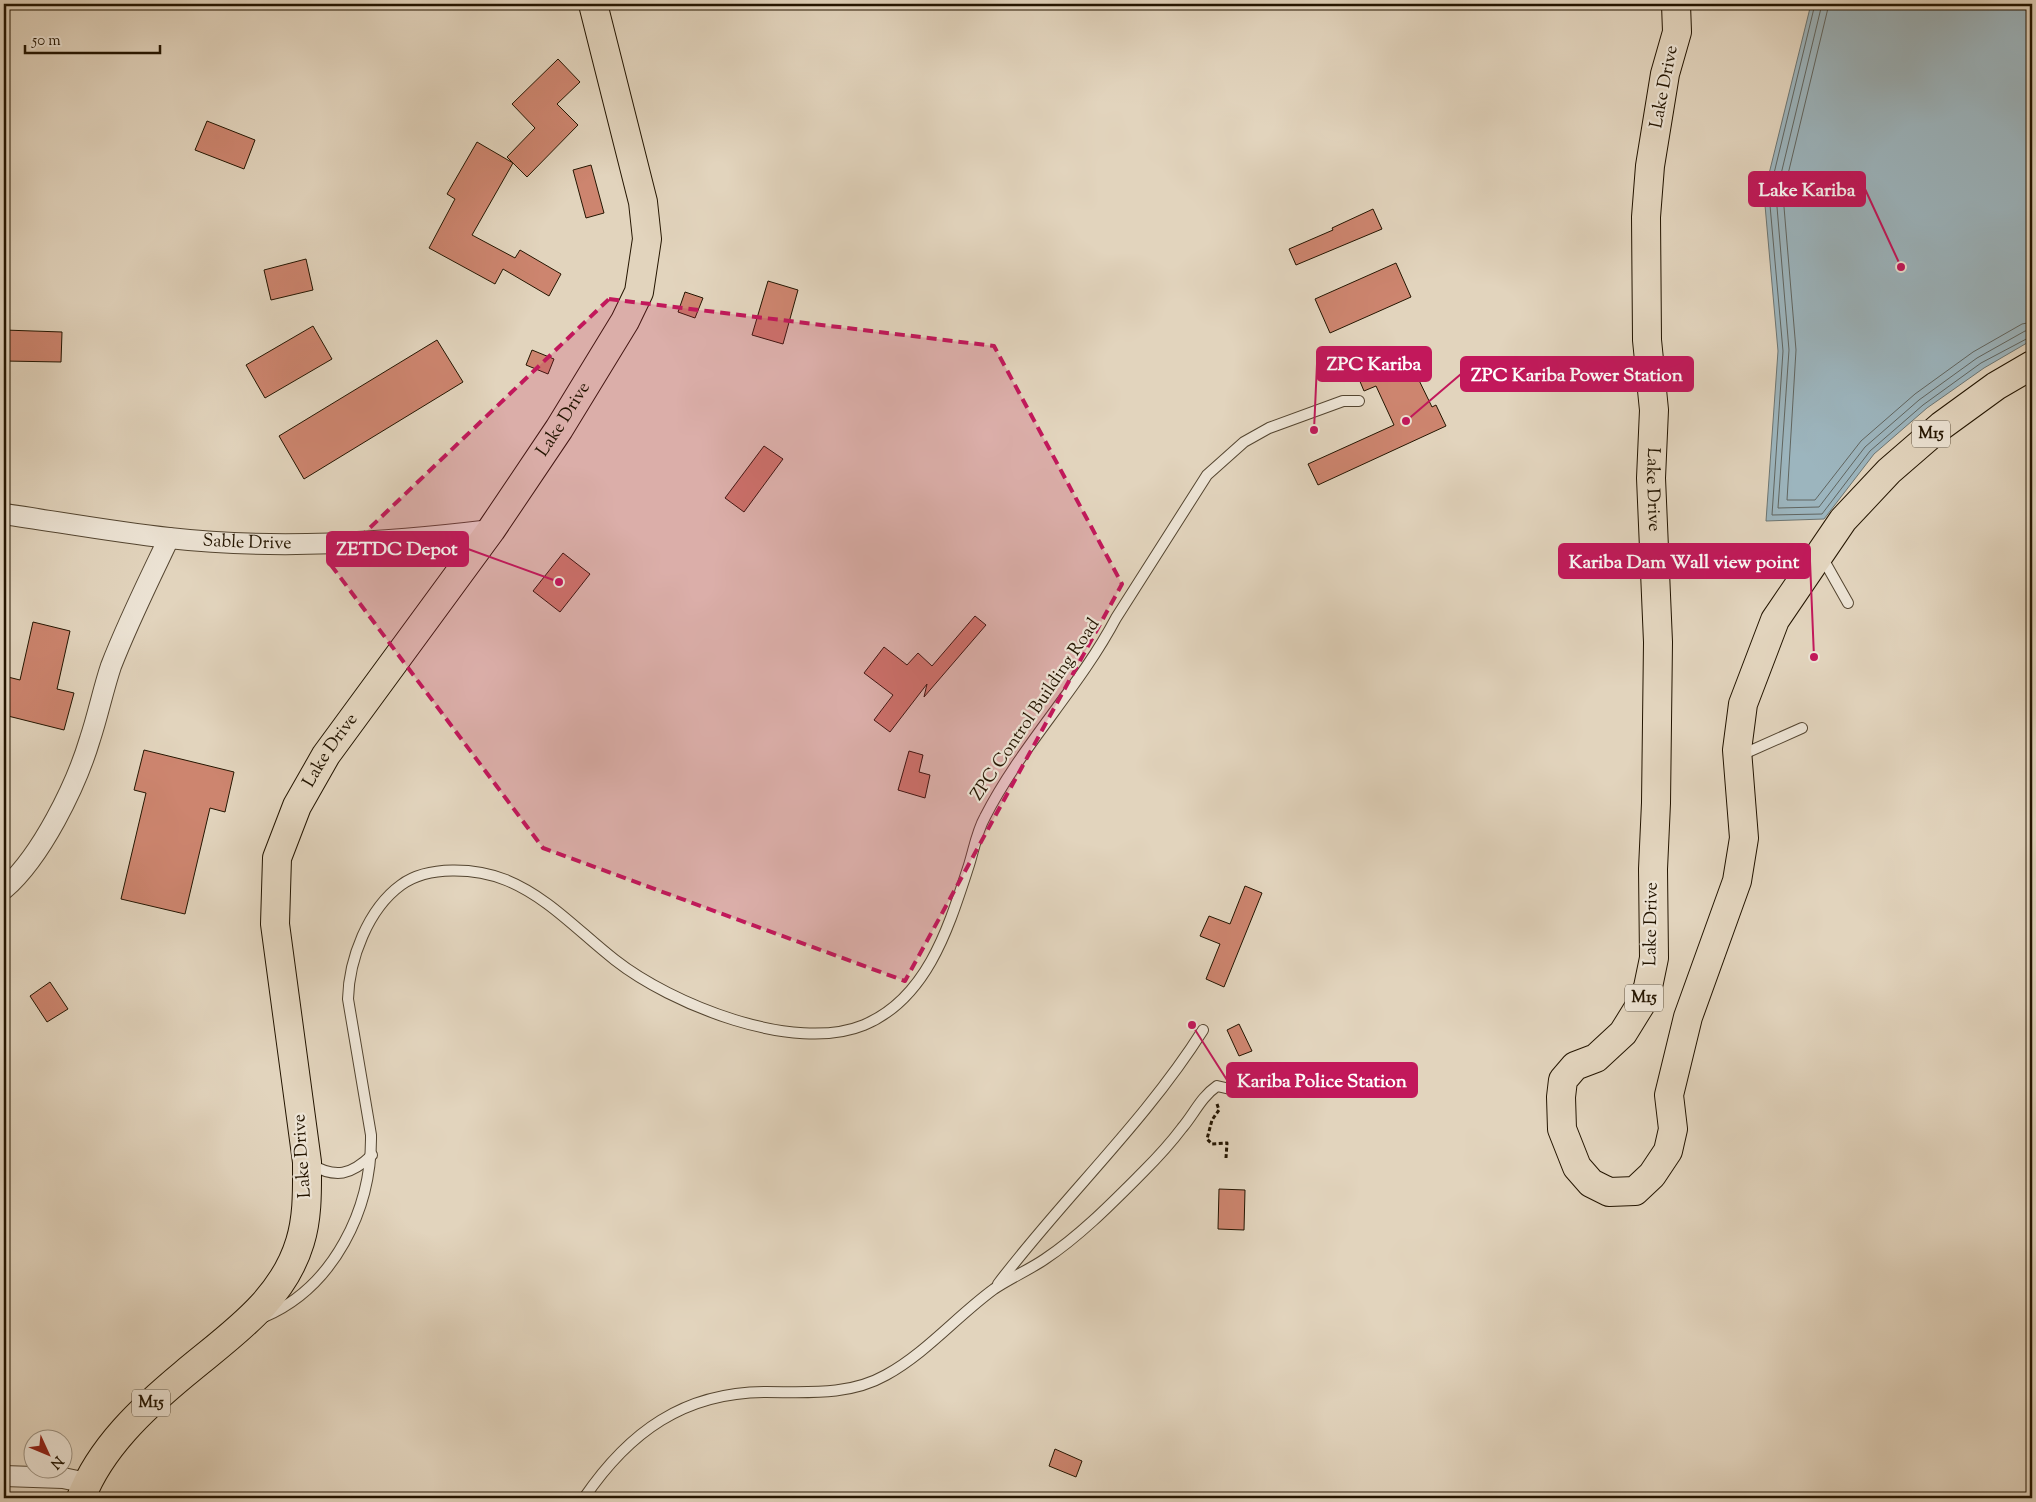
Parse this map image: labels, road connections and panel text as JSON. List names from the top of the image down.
{
  "streets": {
    "main road": ["Lake Drive", "M15"],
    "street": ["Sable Drive"],
    "lane": ["ZPC Control Building Road"]
  },
  "crossings": [
    ["Lake Drive", "Sable Drive"],
    ["Lake Drive", "ZPC Control Building Road"]
  ],
  "places": [
    "Lake Kariba",
    "ZPC Kariba Power Station",
    "ZPC Kariba",
    "ZETDC Depot",
    "Kariba Dam Wall view point",
    "Kariba Police Station"
  ],
  "scale_bar": "50 m",
  "north": "bottom right"
}
